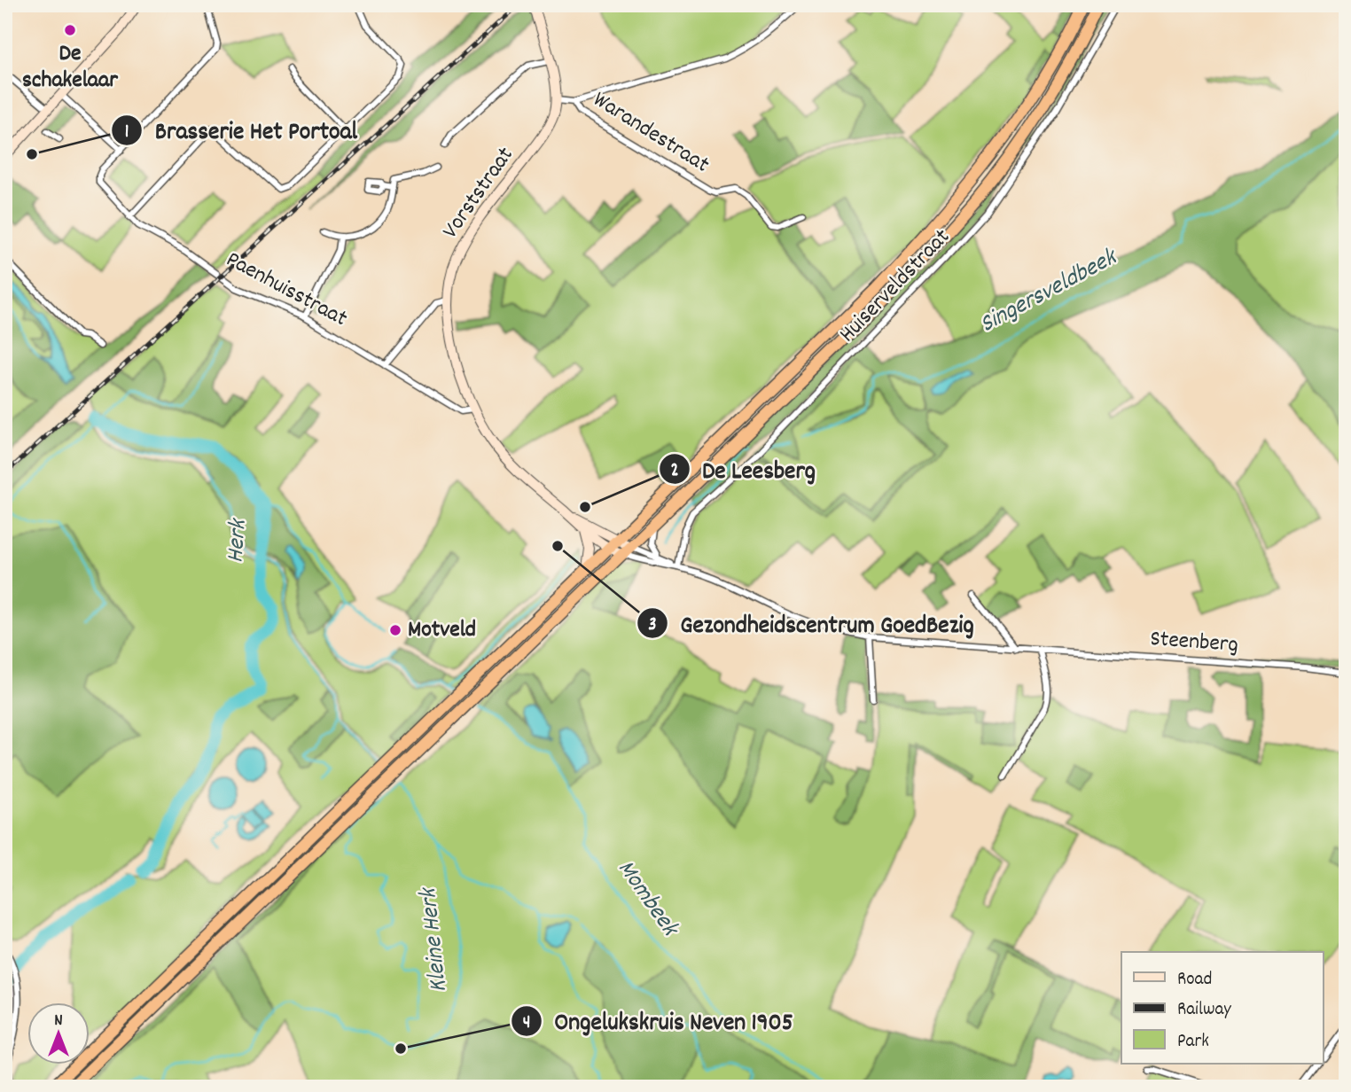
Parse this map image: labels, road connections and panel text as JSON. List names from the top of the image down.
{
  "streets": {
    "street": [
      "Warandestraat",
      "Vorststraat",
      "Huiserveldstraat",
      "Paenhuisstraat",
      "Steenberg"
    ]
  },
  "crossings": [
    ["Vorststraat", "Paenhuisstraat"],
    ["Vorststraat", "Steenberg"],
    ["Huiserveldstraat", "Steenberg"],
    ["Paenhuisstraat", "Steenberg"]
  ],
  "water": [
    "Singersveldbeek",
    "Herk",
    "Mombeek",
    "Kleine Herk"
  ],
  "places": [
    "De schakelaar",
    "Brasserie Het Portoal",
    "De Leesberg",
    "Gezondheidscentrum GoedBezig",
    "Motveld",
    "Ongelukskruis Neven 1905"
  ],
  "legend": ["Road", "Railway", "Park"],
  "north": "top"
}
